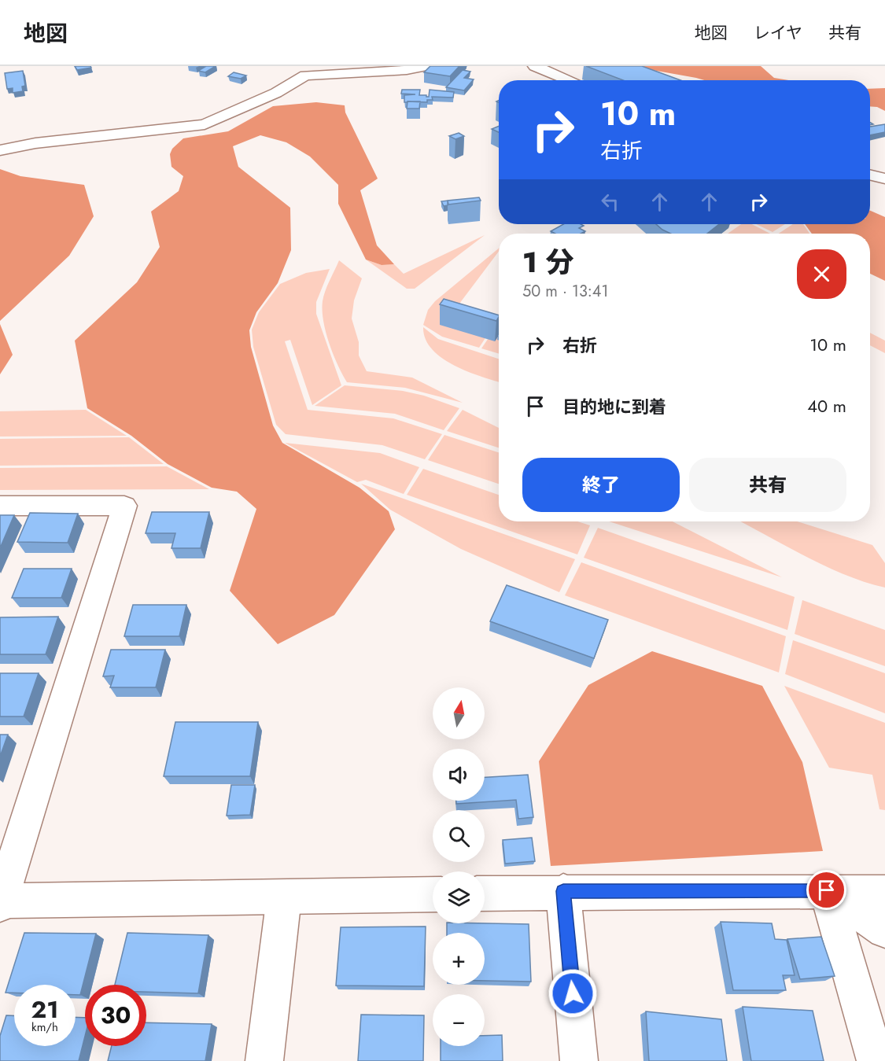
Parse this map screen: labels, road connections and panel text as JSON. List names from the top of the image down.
{
  "north": "top",
  "page": {
    "header": "地図",
    "nav": ["地図", "レイヤ", "共有"],
    "turn": ["10 m", "右折"],
    "heading": ["1 分", "50 m · 13:41"],
    "list": [
      {
        "name": "右折",
        "value": "10 m"
      },
      {
        "name": "目的地に到着",
        "value": "40 m"
      }
    ],
    "buttons": ["終了", "共有"],
    "map_buttons": ["+", "−"],
    "speed": "21 km/h",
    "limit": "30"
  }
}
